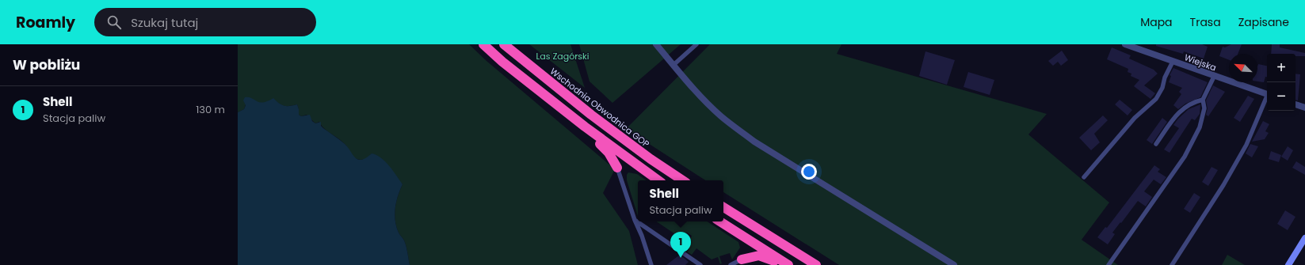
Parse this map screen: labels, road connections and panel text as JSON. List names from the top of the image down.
{
  "streets": {
    "highway": ["Wschodnia Obwodnica GOP"],
    "street": ["Wiejska"]
  },
  "parks": ["Las Zagórski"],
  "north": "top left",
  "page": {
    "header": "Roamly",
    "search": "Szukaj tutaj",
    "nav": ["Mapa", "Trasa", "Zapisane"],
    "heading": "W pobliżu",
    "map_buttons": ["+", "−"],
    "list": [
      {
        "mark": "1",
        "name": "Shell",
        "note": "Stacja paliw",
        "value": "130 m"
      }
    ],
    "popup": ["Shell", "Stacja paliw"],
    "pins": "1"
  }
}
